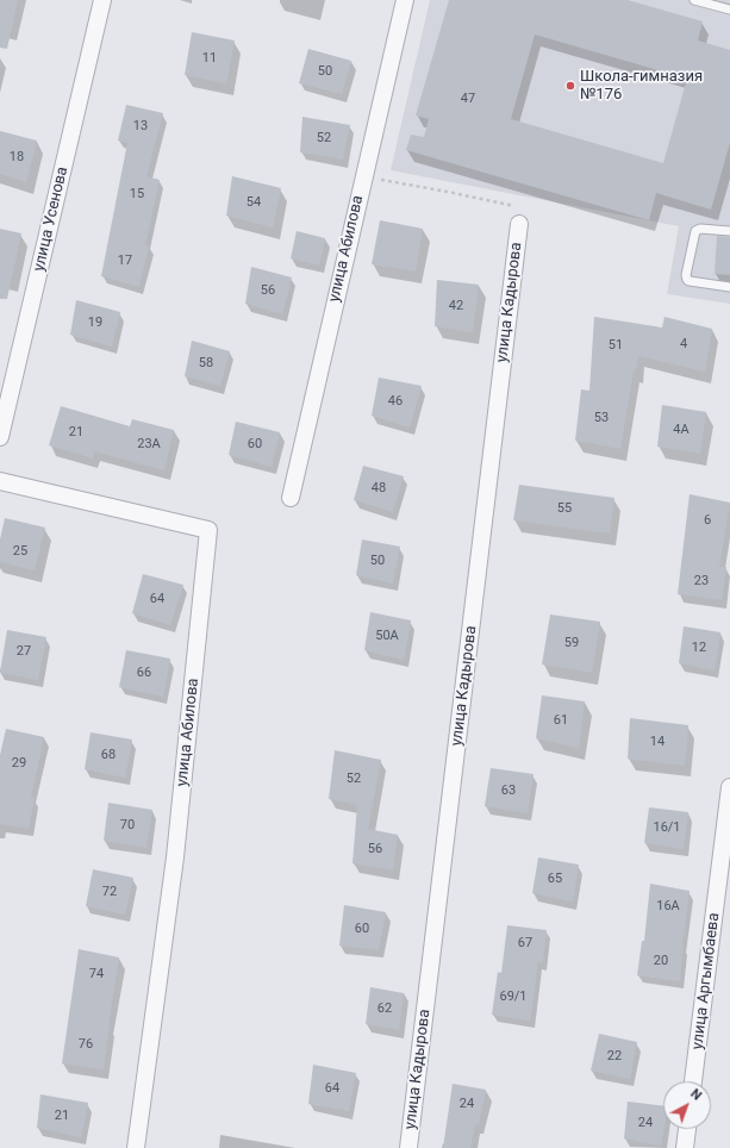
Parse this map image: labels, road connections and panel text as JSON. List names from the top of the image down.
{
  "streets": {
    "street": [
      "улица Усенова",
      "улица Абилова",
      "улица Кадырова",
      "улица Аргымбаева"
    ]
  },
  "places": ["Школа-гимназия №176"],
  "house_numbers": [
    "11",
    "50",
    "47",
    "13",
    "52",
    "18",
    "15",
    "54",
    "17",
    "56",
    "42",
    "19",
    "4",
    "51",
    "58",
    "46",
    "53",
    "4А",
    "21",
    "23А",
    "60",
    "48",
    "55",
    "6",
    "25",
    "50",
    "23",
    "64",
    "50А",
    "59",
    "12",
    "27",
    "66",
    "61",
    "14",
    "68",
    "29",
    "52",
    "63",
    "70",
    "16/1",
    "56",
    "65",
    "72",
    "16А",
    "60",
    "67",
    "20",
    "74",
    "69/1",
    "62",
    "76",
    "22",
    "64",
    "24",
    "21",
    "24"
  ],
  "north": "top right"
}
